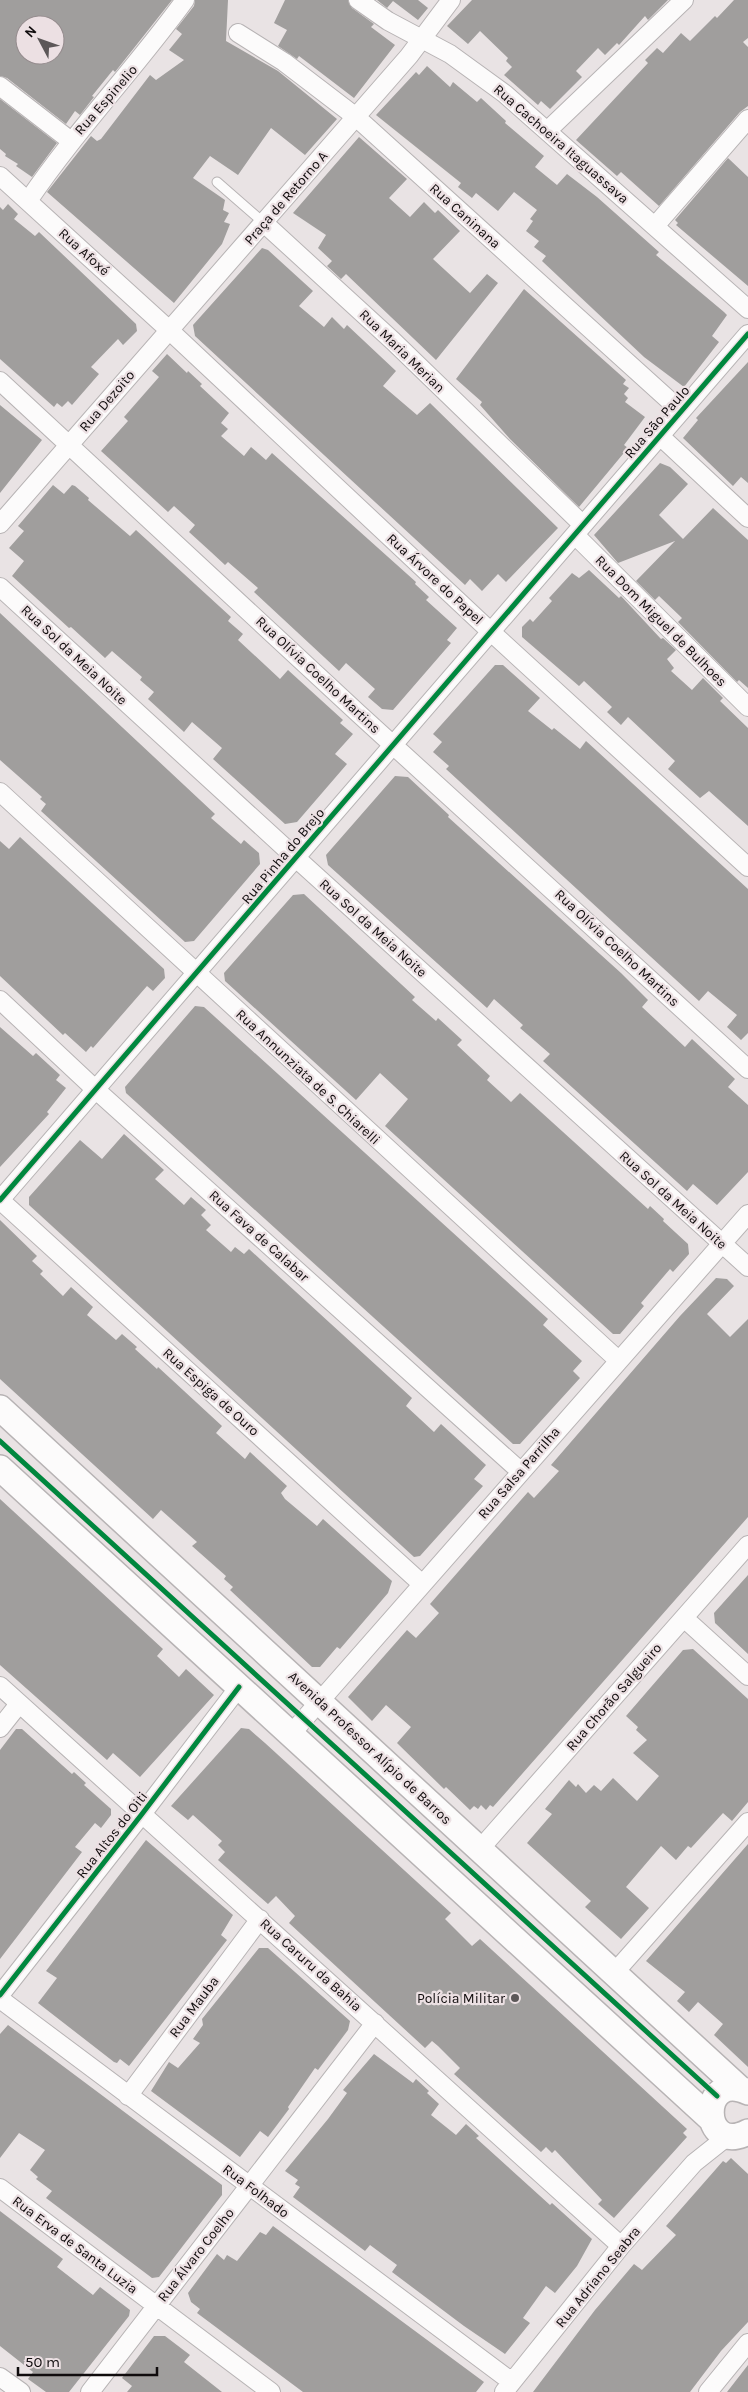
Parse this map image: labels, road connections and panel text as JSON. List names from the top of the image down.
{
  "streets": {
    "street": [
      "Rua Espinelio",
      "Rua Cachoeira Itaguassava",
      "Praça de Retorno A",
      "Rua Caninana",
      "Rua Afoxé",
      "Rua Maria Merian",
      "Rua Dezoito",
      "Rua São Paulo",
      "Rua Árvore do Papel",
      "Rua Dom Miguel de Bulhoes",
      "Rua Sol da Meia Noite",
      "Rua Olívia Coelho Martins",
      "Rua Pinha do Brejo",
      "Rua Annunziata de S. Chiarelli",
      "Rua Fava de Calabar",
      "Rua Espiga de Ouro",
      "Rua Salsa Parrilha",
      "Rua Chorão Salgueiro",
      "Avenida Professor Alípio de Barros",
      "Rua Altos do Oiti",
      "Rua Caruru da Bahia",
      "Rua Mauba",
      "Rua Folhado",
      "Rua Erva de Santa Luzia",
      "Rua Álvaro Coelho",
      "Rua Adriano Seabra"
    ]
  },
  "crossings": [
    ["Rua Espinelio", "Rua Afoxé"],
    ["Rua Cachoeira Itaguassava", "Praça de Retorno A"],
    ["Praça de Retorno A", "Rua Caninana"],
    ["Praça de Retorno A", "Rua Maria Merian"],
    ["Praça de Retorno A", "Rua Dezoito"],
    ["Rua Caninana", "Rua São Paulo"],
    ["Rua Afoxé", "Rua Dezoito"],
    ["Rua Afoxé", "Rua Árvore do Papel"],
    ["Rua Maria Merian", "Rua São Paulo"],
    ["Rua Maria Merian", "Rua Dom Miguel de Bulhoes"],
    ["Rua Maria Merian", "Rua Pinha do Brejo"],
    ["Rua Dezoito", "Rua Árvore do Papel"],
    ["Rua Dezoito", "Rua Olívia Coelho Martins"],
    ["Rua São Paulo", "Rua Dom Miguel de Bulhoes"],
    ["Rua São Paulo", "Rua Pinha do Brejo"],
    ["Rua Árvore do Papel", "Rua Pinha do Brejo"],
    ["Rua Dom Miguel de Bulhoes", "Rua Pinha do Brejo"],
    ["Rua Sol da Meia Noite", "Rua Pinha do Brejo"],
    ["Rua Sol da Meia Noite", "Rua Salsa Parrilha"],
    ["Rua Olívia Coelho Martins", "Rua Pinha do Brejo"],
    ["Rua Pinha do Brejo", "Rua Annunziata de S. Chiarelli"],
    ["Rua Pinha do Brejo", "Rua Fava de Calabar"],
    ["Rua Pinha do Brejo", "Rua Espiga de Ouro"],
    ["Rua Annunziata de S. Chiarelli", "Rua Salsa Parrilha"],
    ["Rua Fava de Calabar", "Rua Salsa Parrilha"],
    ["Rua Espiga de Ouro", "Rua Salsa Parrilha"],
    ["Rua Salsa Parrilha", "Avenida Professor Alípio de Barros"],
    ["Rua Chorão Salgueiro", "Avenida Professor Alípio de Barros"],
    ["Rua Altos do Oiti", "Rua Caruru da Bahia"],
    ["Rua Caruru da Bahia", "Rua Mauba"],
    ["Rua Caruru da Bahia", "Rua Álvaro Coelho"],
    ["Rua Caruru da Bahia", "Rua Adriano Seabra"],
    ["Rua Mauba", "Rua Folhado"],
    ["Rua Folhado", "Rua Álvaro Coelho"],
    ["Rua Folhado", "Rua Adriano Seabra"],
    ["Rua Erva de Santa Luzia", "Rua Álvaro Coelho"]
  ],
  "places": ["Polícia Militar"],
  "scale_bar": "50 m",
  "north": "top left"
}
